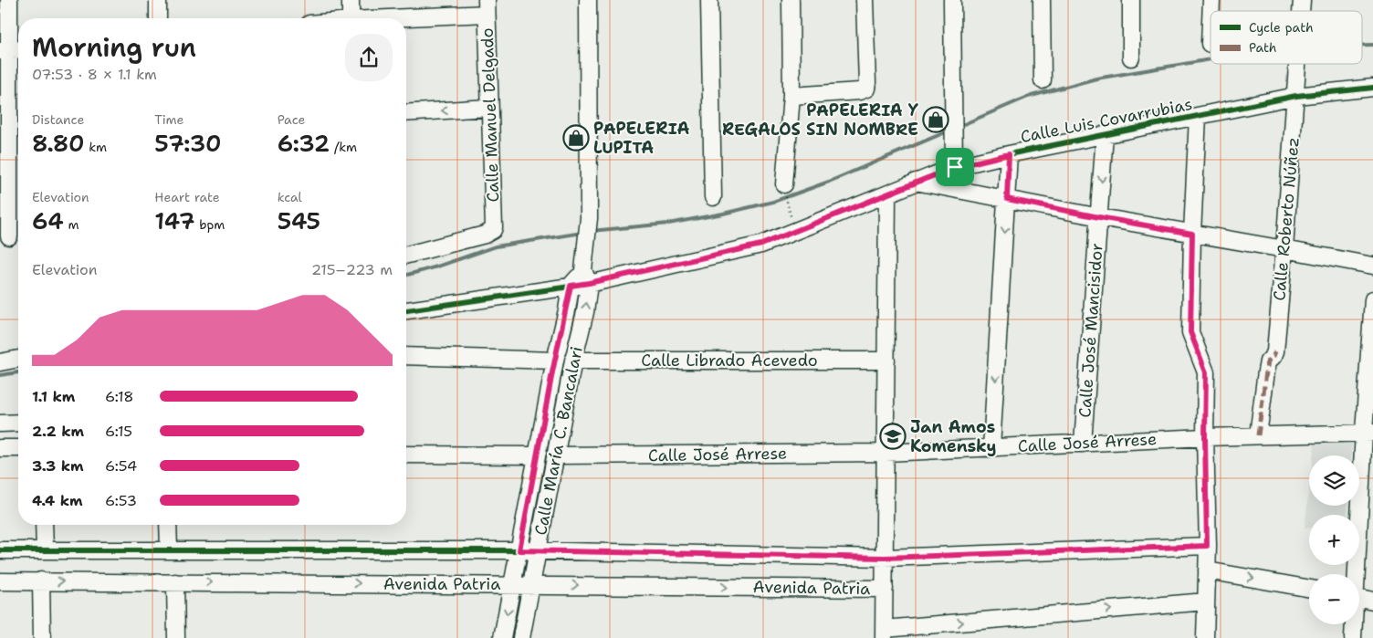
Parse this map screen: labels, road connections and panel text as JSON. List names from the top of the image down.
{
  "streets": {
    "street": [
      "Calle Manuel Delgado",
      "Calle Luis Covarrubias",
      "Calle Roberto Núñez",
      "Calle José Mancisidor",
      "Calle Librado Acevedo",
      "Calle María C. Bancalari",
      "Calle José Arrese",
      "Avenida Patria"
    ]
  },
  "crossings": [
    ["Calle Luis Covarrubias", "Calle Roberto Núñez"],
    ["Calle Luis Covarrubias", "Calle José Mancisidor"],
    ["Calle Luis Covarrubias", "Calle María C. Bancalari"],
    ["Calle Roberto Núñez", "Calle José Arrese"],
    ["Calle José Mancisidor", "Calle José Arrese"],
    ["Calle Librado Acevedo", "Calle María C. Bancalari"],
    ["Calle María C. Bancalari", "Calle José Arrese"],
    ["Calle María C. Bancalari", "Avenida Patria"]
  ],
  "places": {
    "shop": ["PAPELERIA Y REGALOS SIN NOMBRE", "PAPELERIA LUPITA"],
    "school or university": ["Jan Amos Komensky"]
  },
  "legend": ["Cycle path", "Path"],
  "page": {
    "heading": ["Morning run", "07:53 · 8 × 1.1 km"],
    "stats": [
      ["Distance", "8.80 km"],
      ["Time", "57:30"],
      ["Pace", "6:32 /km"],
      ["Elevation", "64 m"],
      ["Heart rate", "147 bpm"],
      ["kcal", "545"]
    ],
    "chart": ["Elevation", "215–223 m"],
    "list": [
      {
        "name": "1.1 km",
        "note": "6:18"
      },
      {
        "name": "2.2 km",
        "note": "6:15"
      },
      {
        "name": "3.3 km",
        "note": "6:54"
      },
      {
        "name": "4.4 km",
        "note": "6:53"
      }
    ],
    "map_buttons": ["+", "−"]
  }
}
